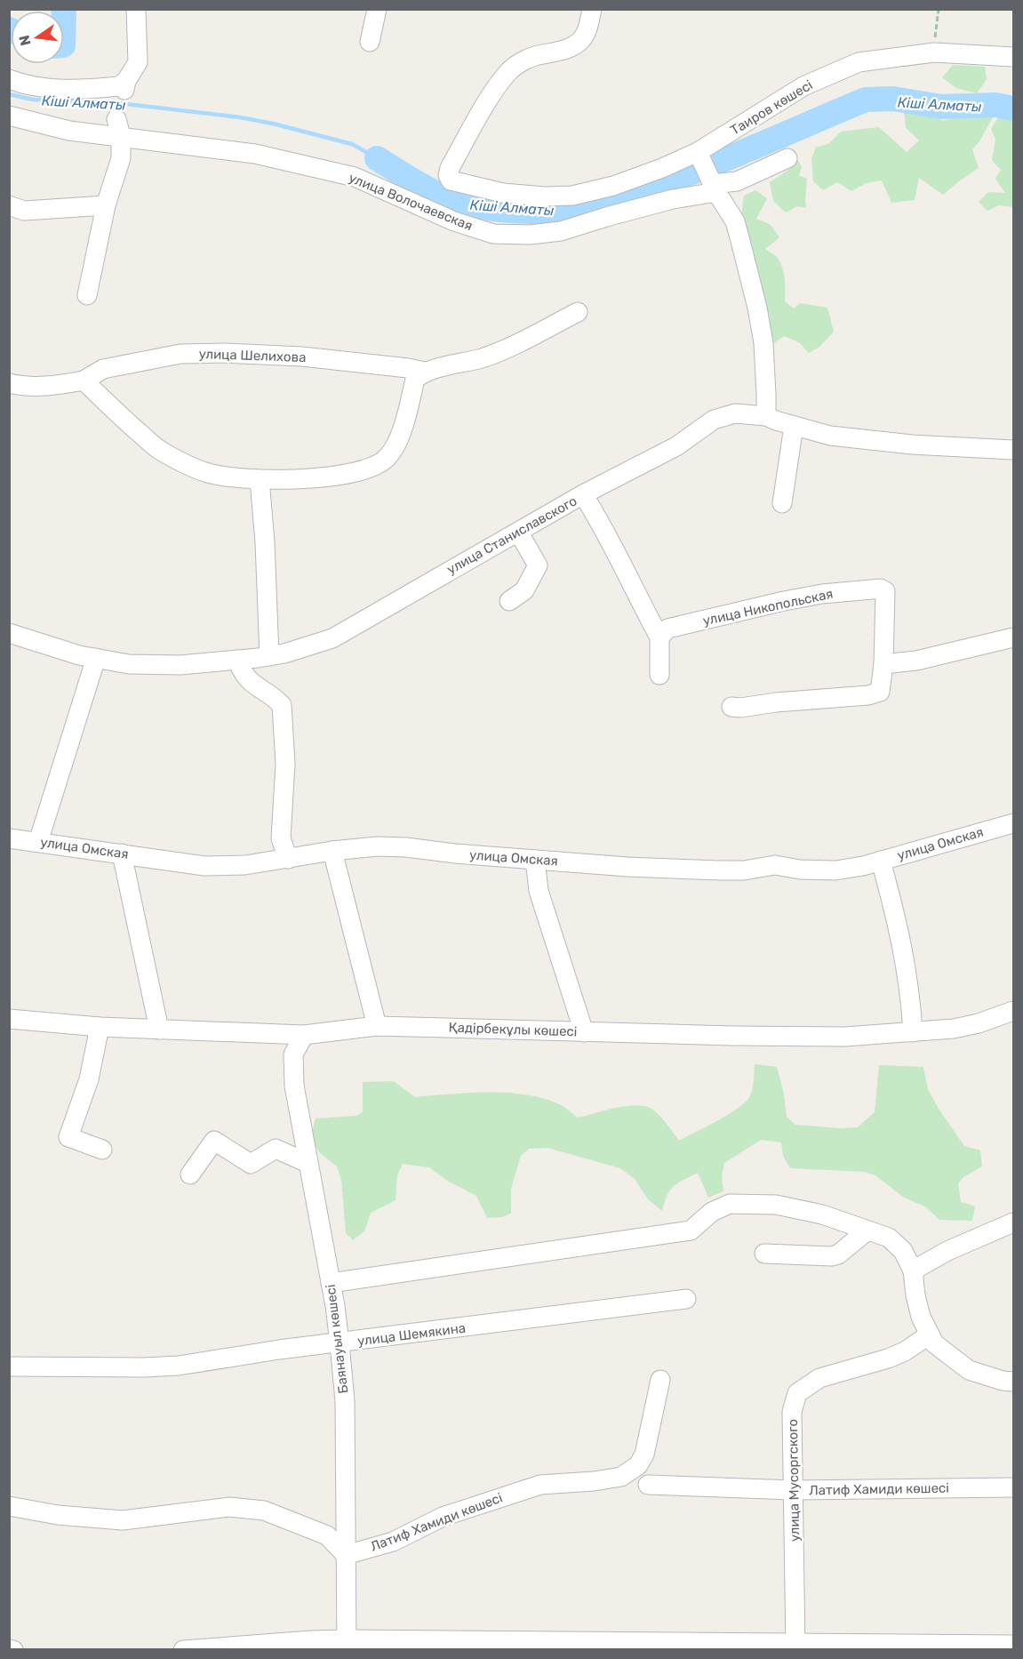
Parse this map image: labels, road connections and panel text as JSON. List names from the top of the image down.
{
  "streets": {
    "street": [
      "Таиров көшесі",
      "улица Волочаевская",
      "улица Шелихова",
      "улица Станиславского",
      "улица Никопольская",
      "улица Омская",
      "Қадірбекұлы көшесі",
      "улица Шемякина",
      "Баянауыл көшесі",
      "улица Мусоргского",
      "Латиф Хамиди көшесі"
    ]
  },
  "crossings": [
    ["Таиров көшесі", "улица Волочаевская"],
    ["Қадірбекұлы көшесі", "Баянауыл көшесі"],
    ["улица Шемякина", "Баянауыл көшесі"],
    ["Баянауыл көшесі", "Латиф Хамиди көшесі"],
    ["улица Мусоргского", "Латиф Хамиди көшесі"]
  ],
  "water": ["Кіші Алматы"],
  "north": "left"
}
